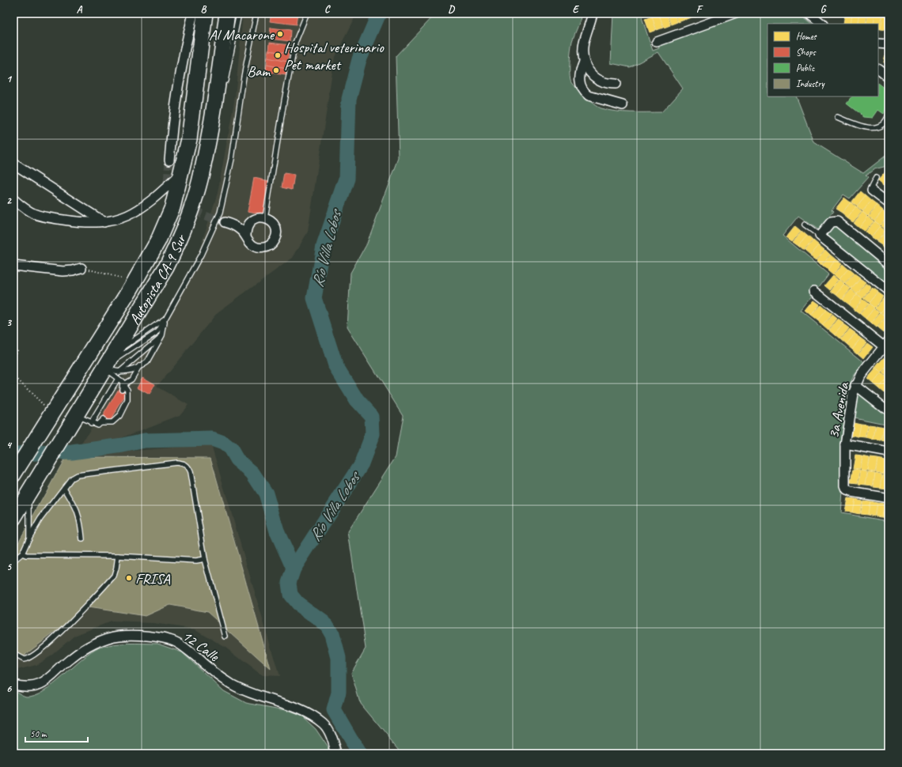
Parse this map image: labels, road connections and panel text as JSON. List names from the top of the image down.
{
  "streets": {
    "highway": ["Autopista CA-9 Sur"],
    "street": ["3a Avenida", "12 Calle"]
  },
  "water": ["Río Villa Lobos"],
  "places": [
    "Al Macarone",
    "Hospital veterinario Pet market",
    "Bam",
    "FRISA"
  ],
  "legend": [
    "Homes",
    "Shops",
    "Public",
    "Industry"
  ],
  "scale_bar": "50 m",
  "grid": {
    "columns": [
      "A",
      "B",
      "C",
      "D",
      "E",
      "F",
      "G"
    ],
    "rows": [
      "1",
      "2",
      "3",
      "4",
      "5",
      "6"
    ]
  }
}
